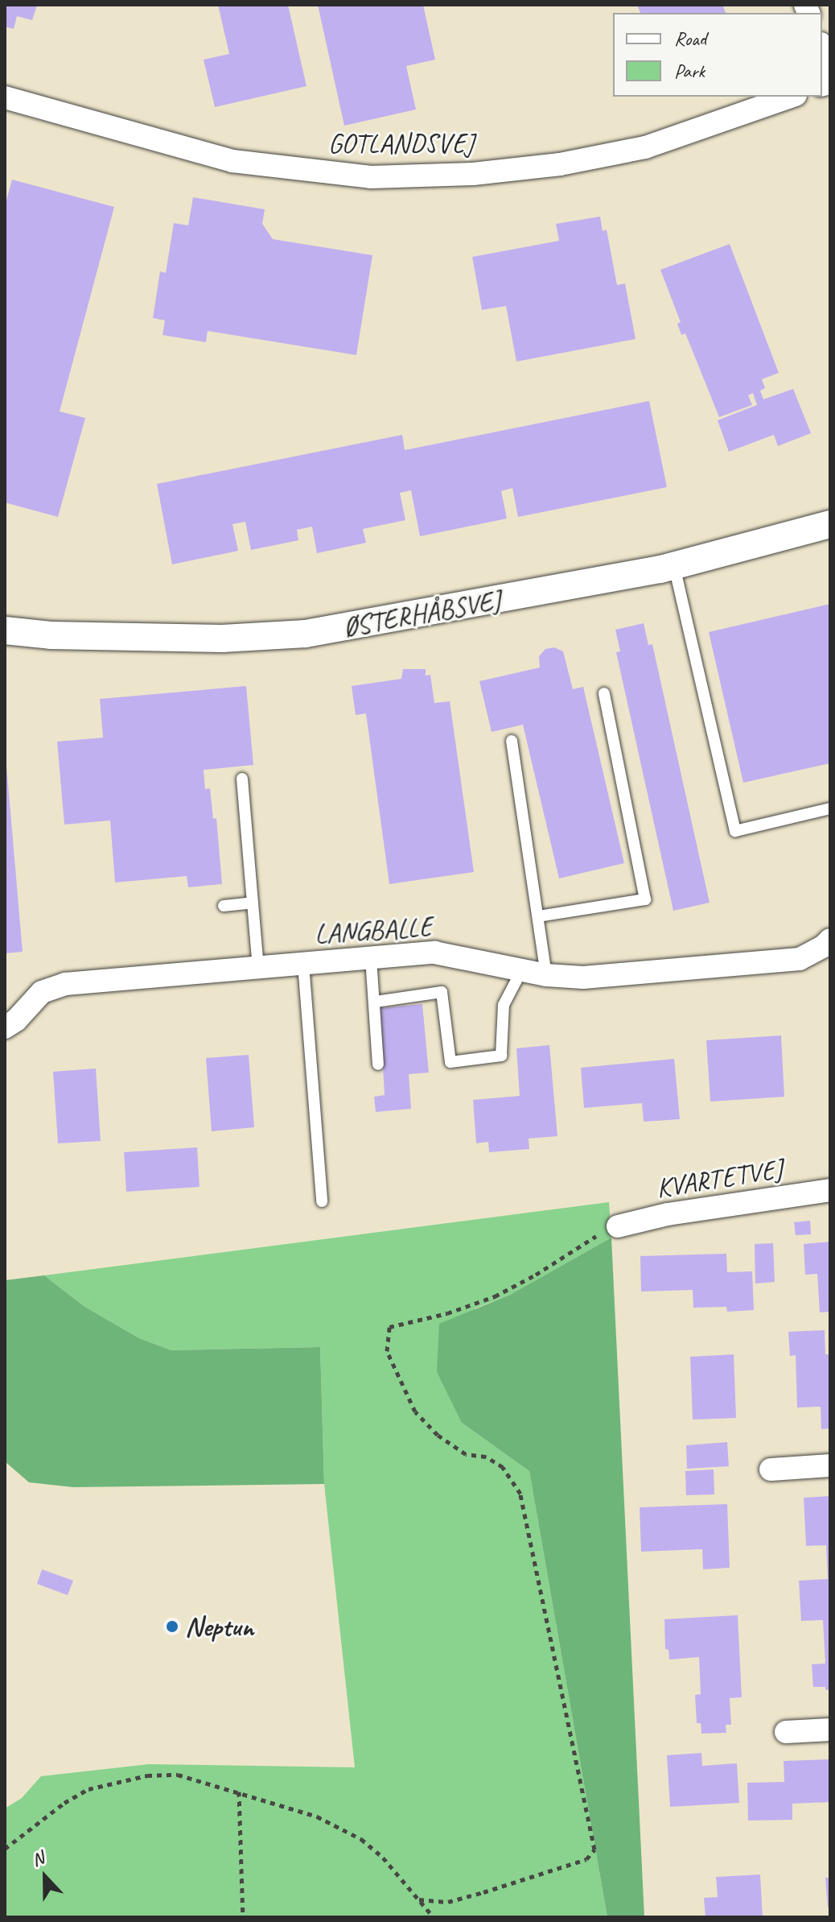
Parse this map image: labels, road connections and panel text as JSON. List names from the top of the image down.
{
  "streets": {
    "street": [
      "GOTLANDSVEJ",
      "ØSTERHÅBSVEJ",
      "LANGBALLE",
      "KVARTETVEJ"
    ]
  },
  "places": ["Neptun"],
  "legend": ["Road", "Park"],
  "north": "top"
}
